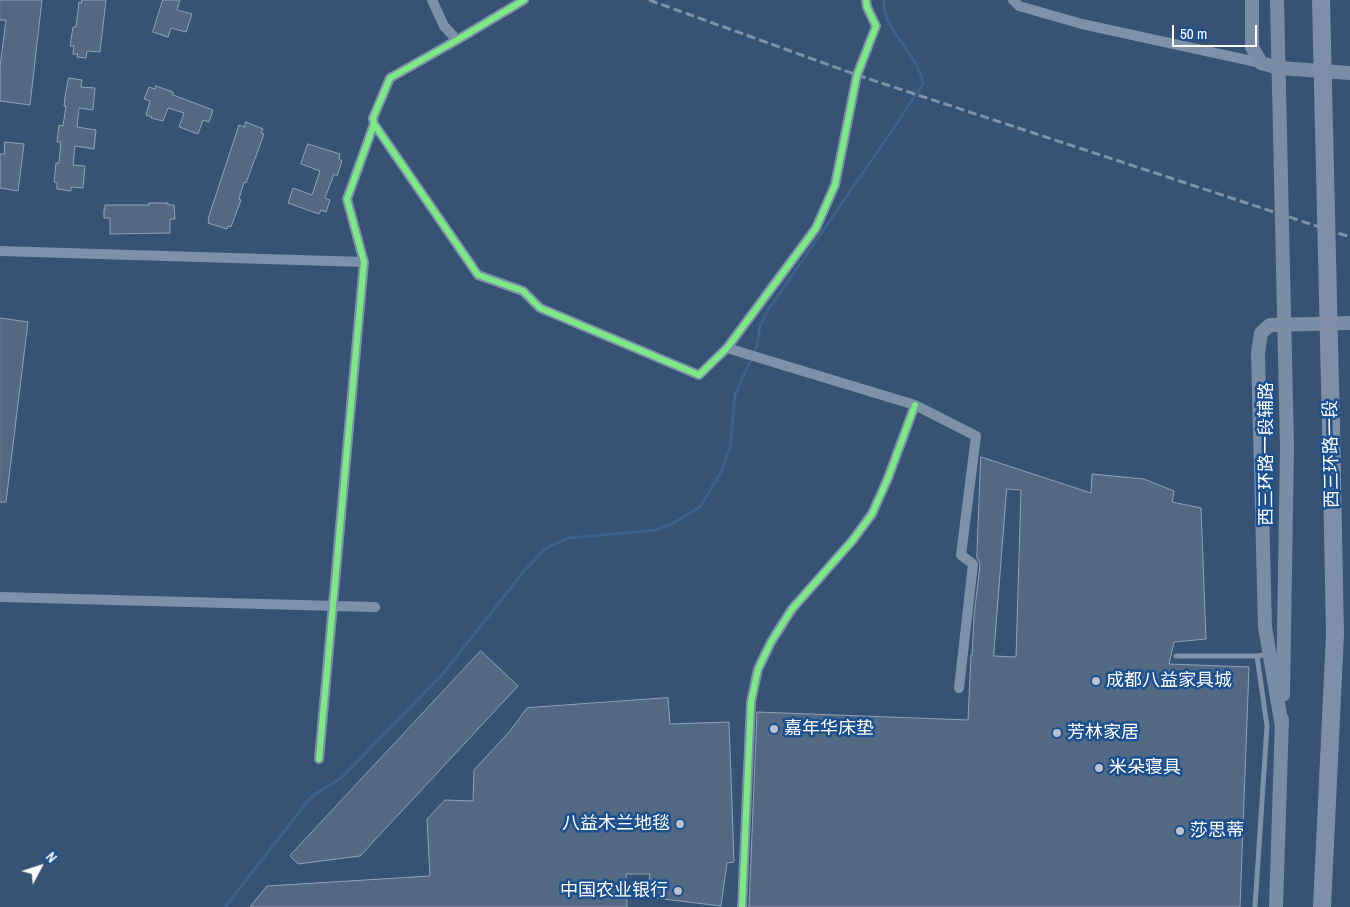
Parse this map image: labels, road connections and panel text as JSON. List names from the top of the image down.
{
  "streets": {
    "highway": ["西三环路一段"],
    "main road": ["西三环路一段辅路"]
  },
  "places": [
    "成都八益家具城",
    "嘉年华床垫",
    "芳林家居",
    "米朵寝具",
    "八益木兰地毯",
    "莎思蒂",
    "中国农业银行"
  ],
  "scale_bar": "50 m",
  "north": "top right"
}
